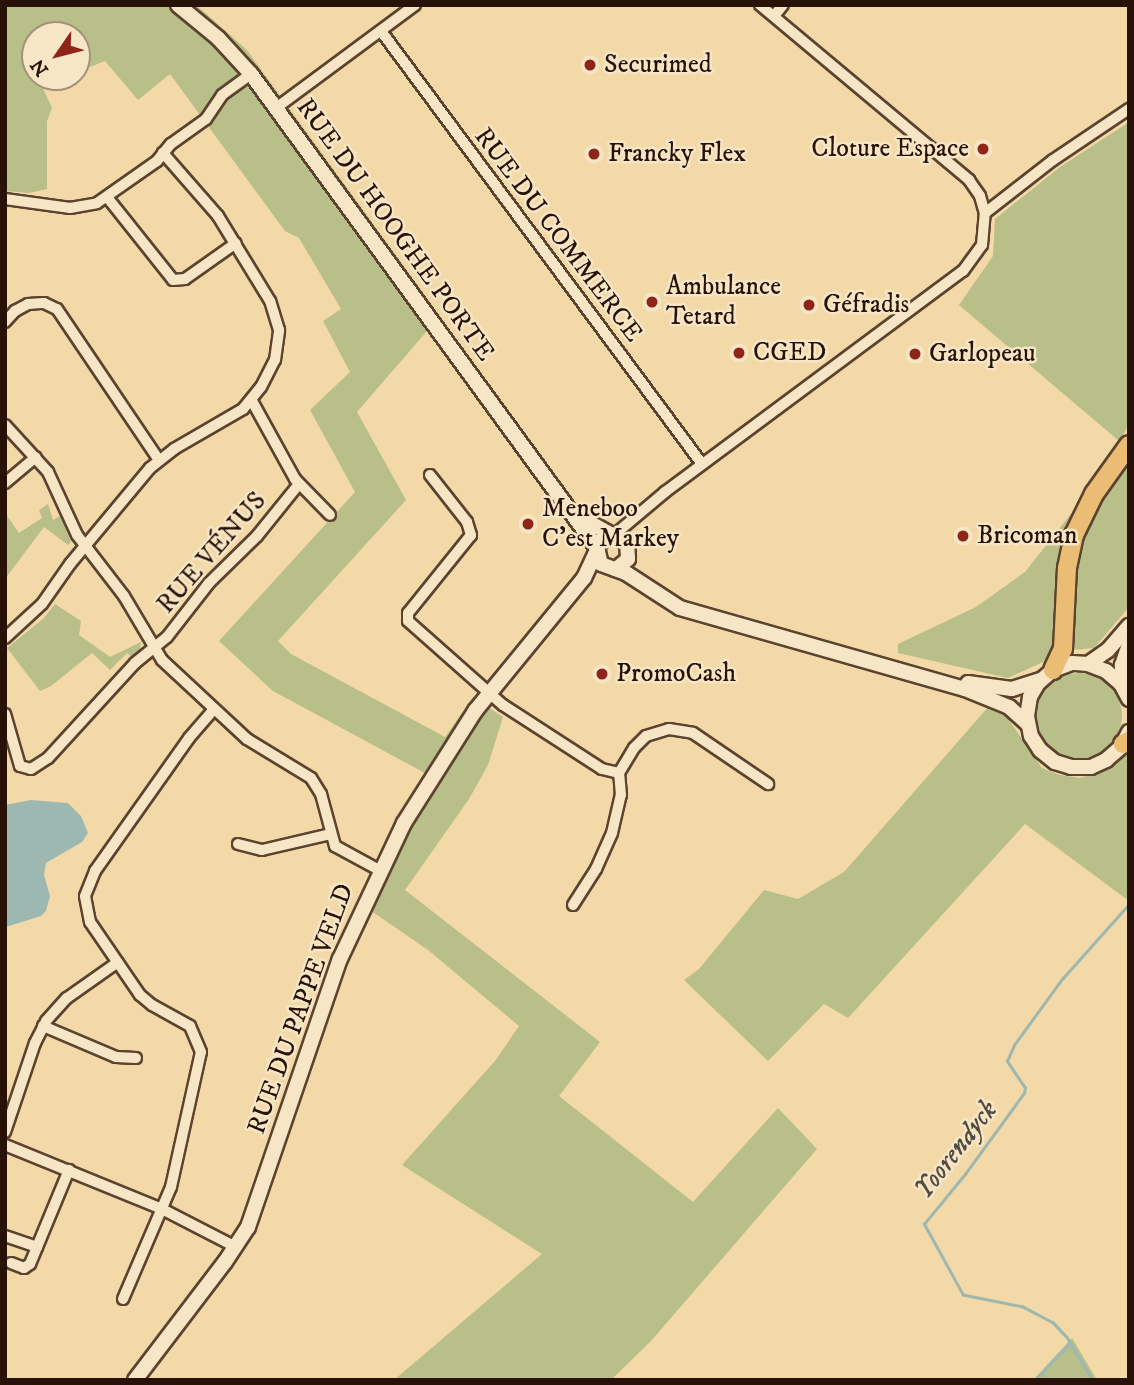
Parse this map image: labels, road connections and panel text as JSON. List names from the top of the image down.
{
  "streets": {
    "street": [
      "RUE DU HOOGHE PORTE",
      "RUE DU COMMERCE",
      "RUE VÉNUS",
      "RUE DU PAPPE VELD"
    ]
  },
  "crossings": [
    ["RUE DU HOOGHE PORTE", "RUE DU PAPPE VELD"]
  ],
  "water": ["Yoorendyck"],
  "places": [
    "Securimed",
    "Cloture Espace",
    "Francky Flex",
    "Ambulance Tetard",
    "Géfradis",
    "CGED",
    "Garlopeau",
    "Meneboo C'est Markey",
    "Bricoman",
    "PromoCash"
  ],
  "north": "bottom left"
}
